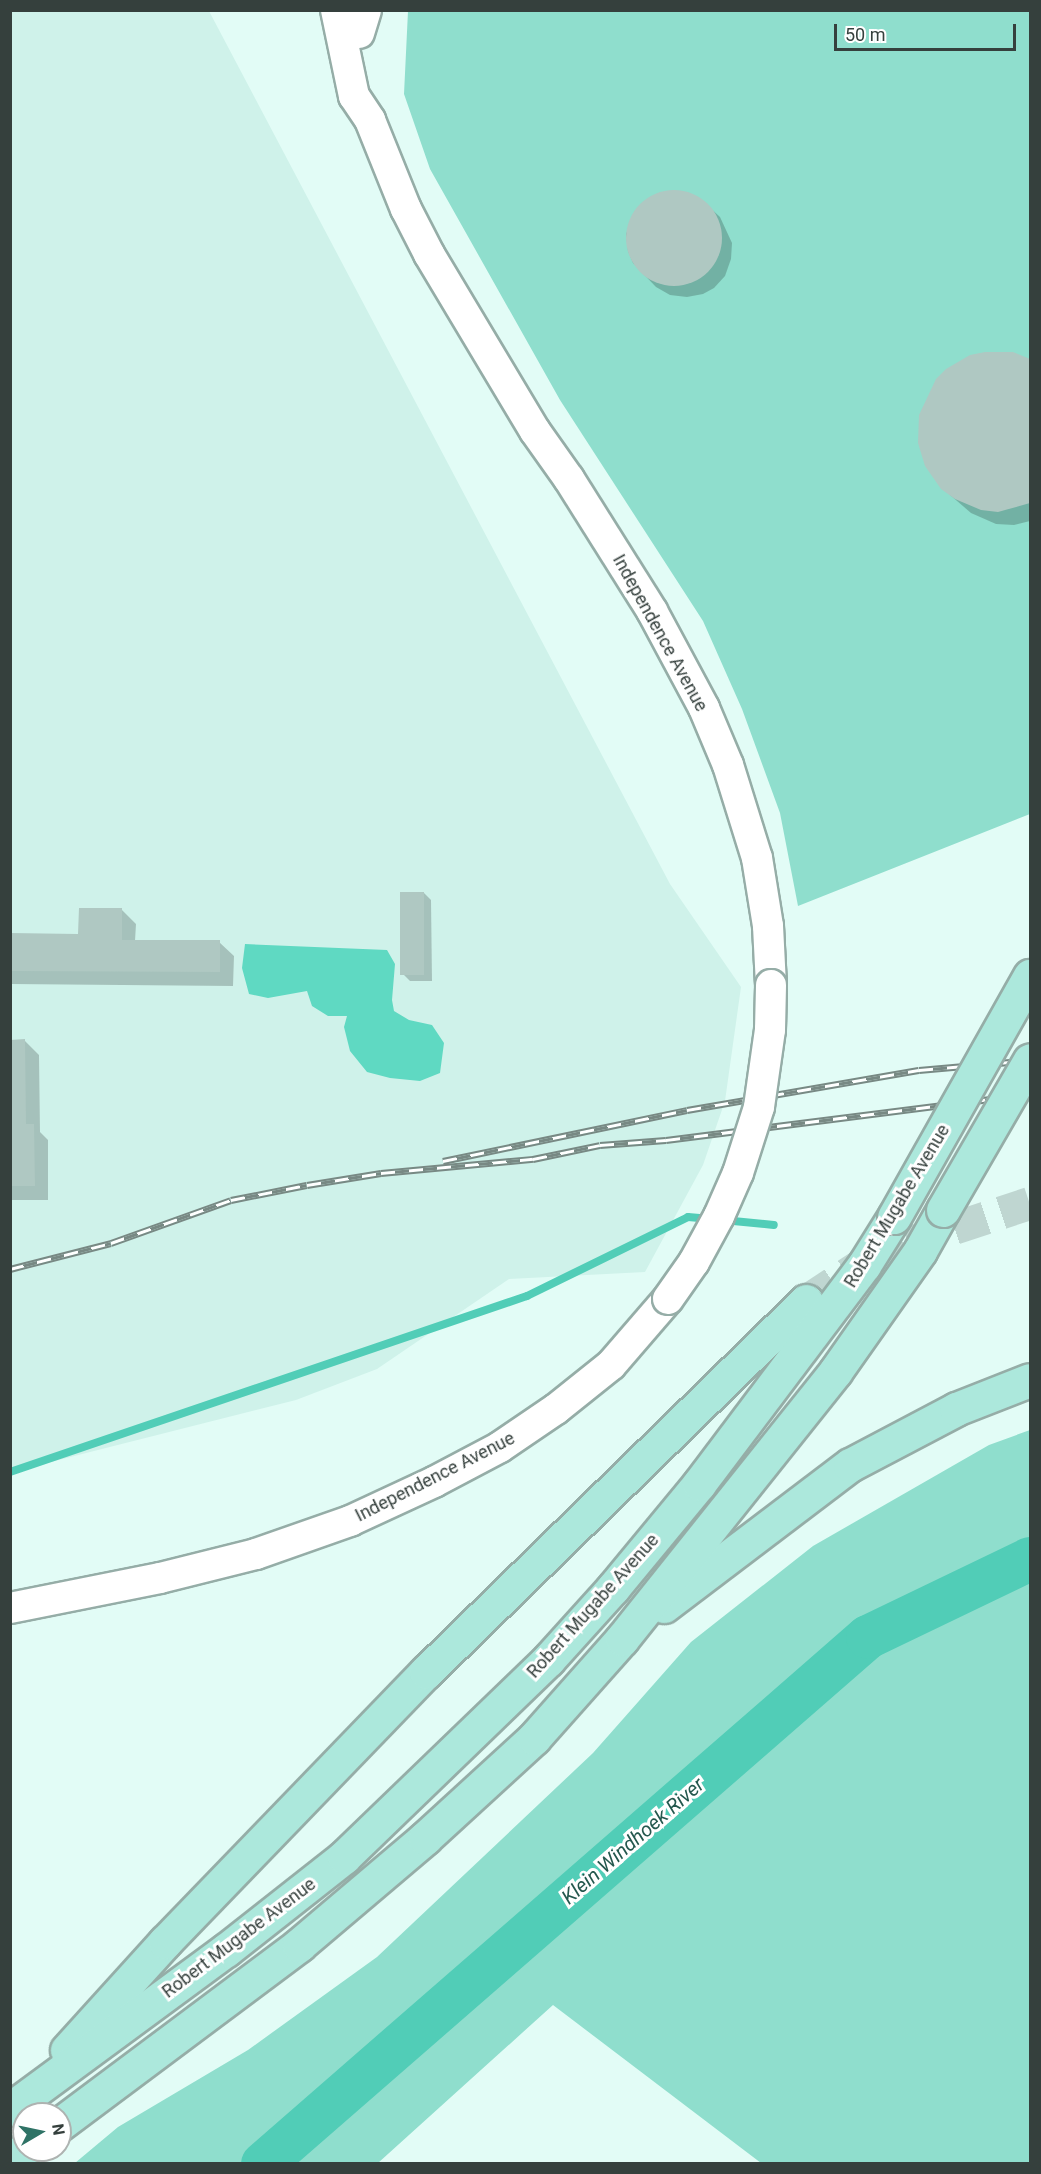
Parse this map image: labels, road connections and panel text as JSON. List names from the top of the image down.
{
  "streets": {
    "main road": ["Independence Avenue", "Robert Mugabe Avenue"]
  },
  "water": ["Klein Windhoek River"],
  "scale_bar": "50 m",
  "north": "right"
}
